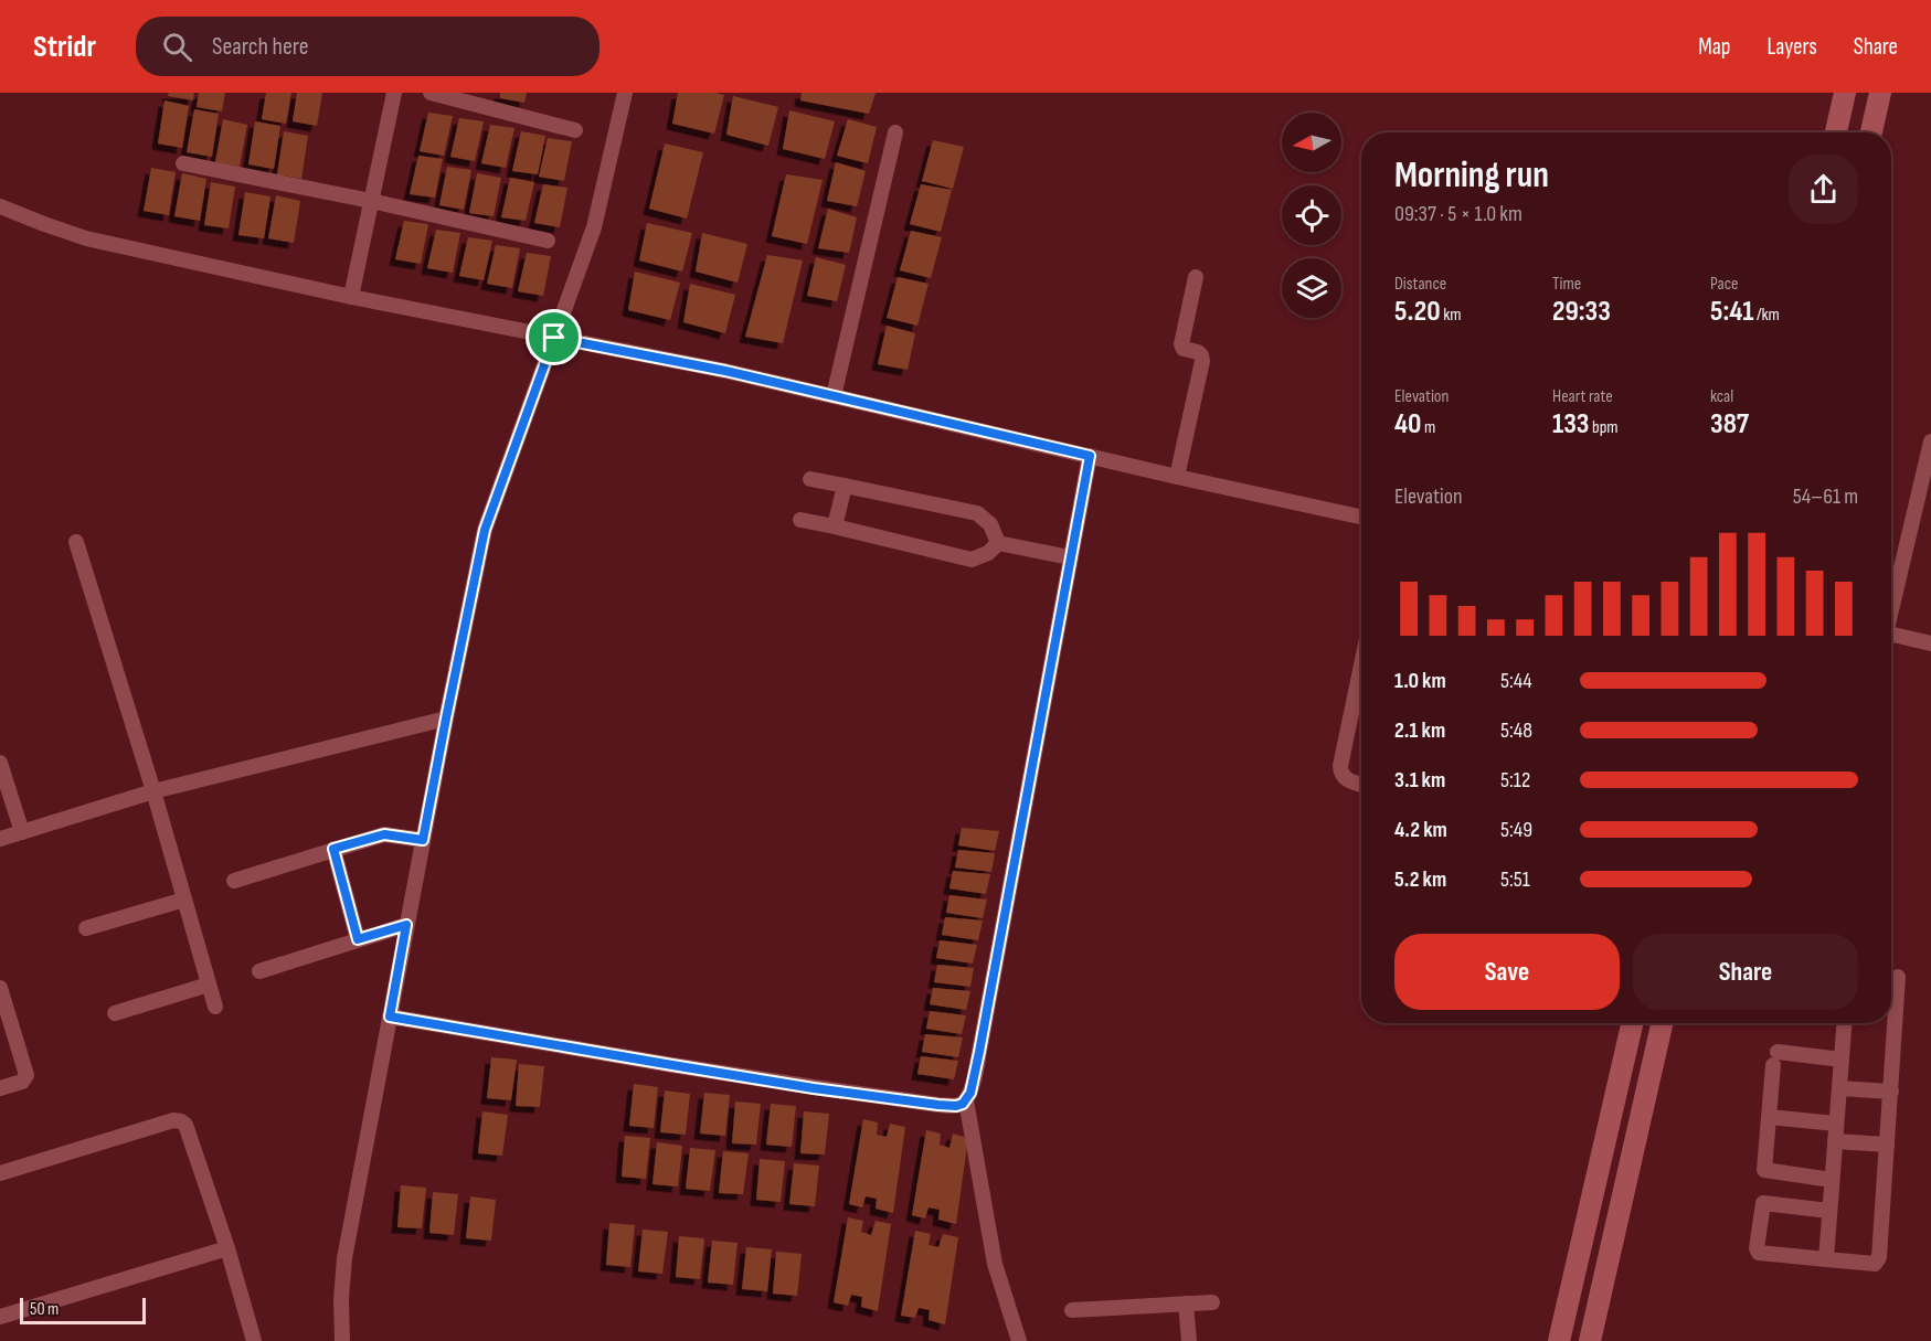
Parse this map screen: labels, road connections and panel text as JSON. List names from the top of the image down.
{
  "scale_bar": "50 m",
  "north": "left",
  "page": {
    "header": "Stridr",
    "search": "Search here",
    "nav": ["Map", "Layers", "Share"],
    "heading": ["Morning run", "09:37 · 5 × 1.0 km"],
    "stats": [
      ["Distance", "5.20 km"],
      ["Time", "29:33"],
      ["Pace", "5:41 /km"],
      ["Elevation", "40 m"],
      ["Heart rate", "133 bpm"],
      ["kcal", "387"]
    ],
    "chart": ["Elevation", "54–61 m"],
    "list": [
      {
        "name": "1.0 km",
        "note": "5:44"
      },
      {
        "name": "2.1 km",
        "note": "5:48"
      },
      {
        "name": "3.1 km",
        "note": "5:12"
      },
      {
        "name": "4.2 km",
        "note": "5:49"
      },
      {
        "name": "5.2 km",
        "note": "5:51"
      }
    ],
    "buttons": ["Save", "Share"],
    "scale": "50 m"
  }
}
